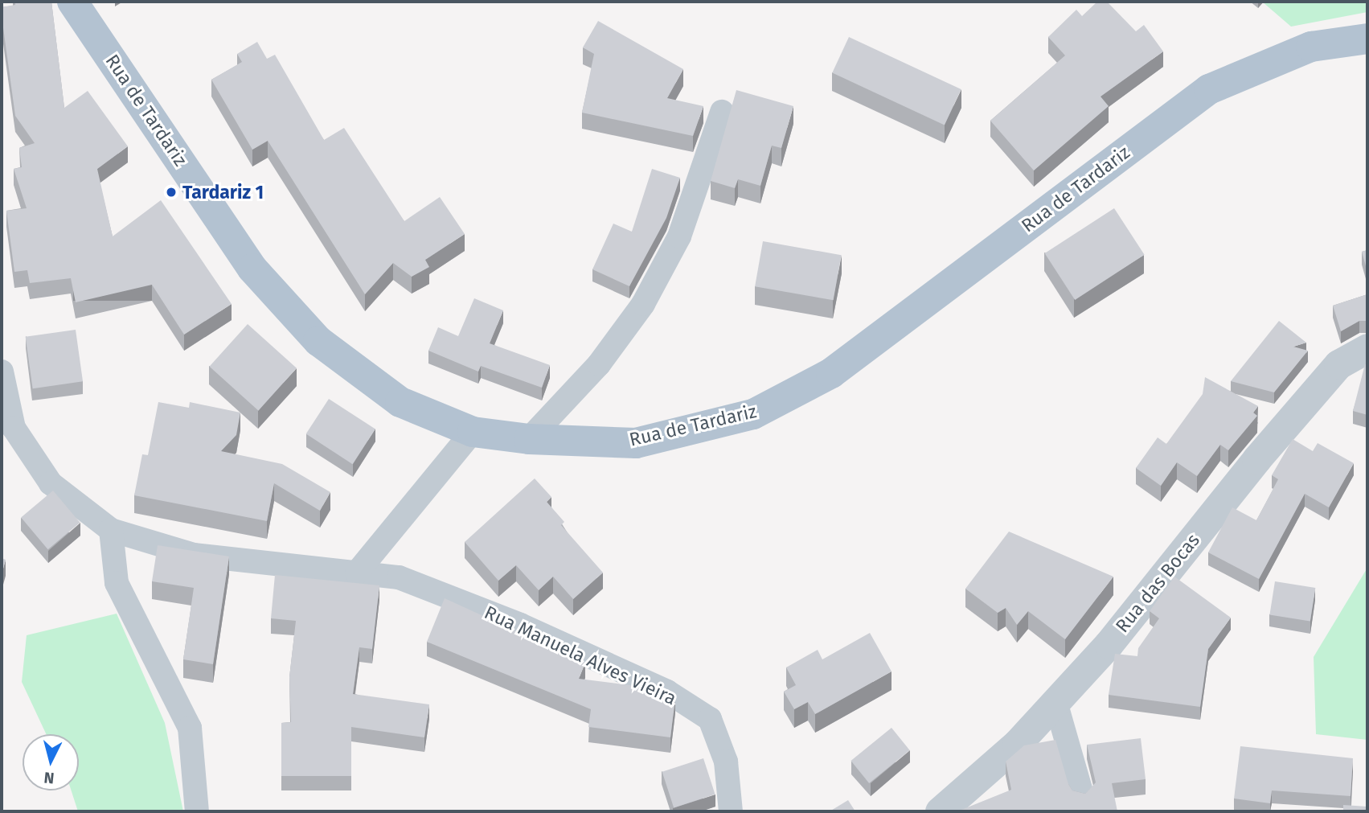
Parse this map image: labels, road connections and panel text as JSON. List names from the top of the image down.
{
  "streets": {
    "main road": ["Rua de Tardariz"],
    "street": ["Rua das Bocas", "Rua Manuela Alves Vieira"]
  },
  "places": ["Tardariz 1"],
  "north": "bottom"
}
